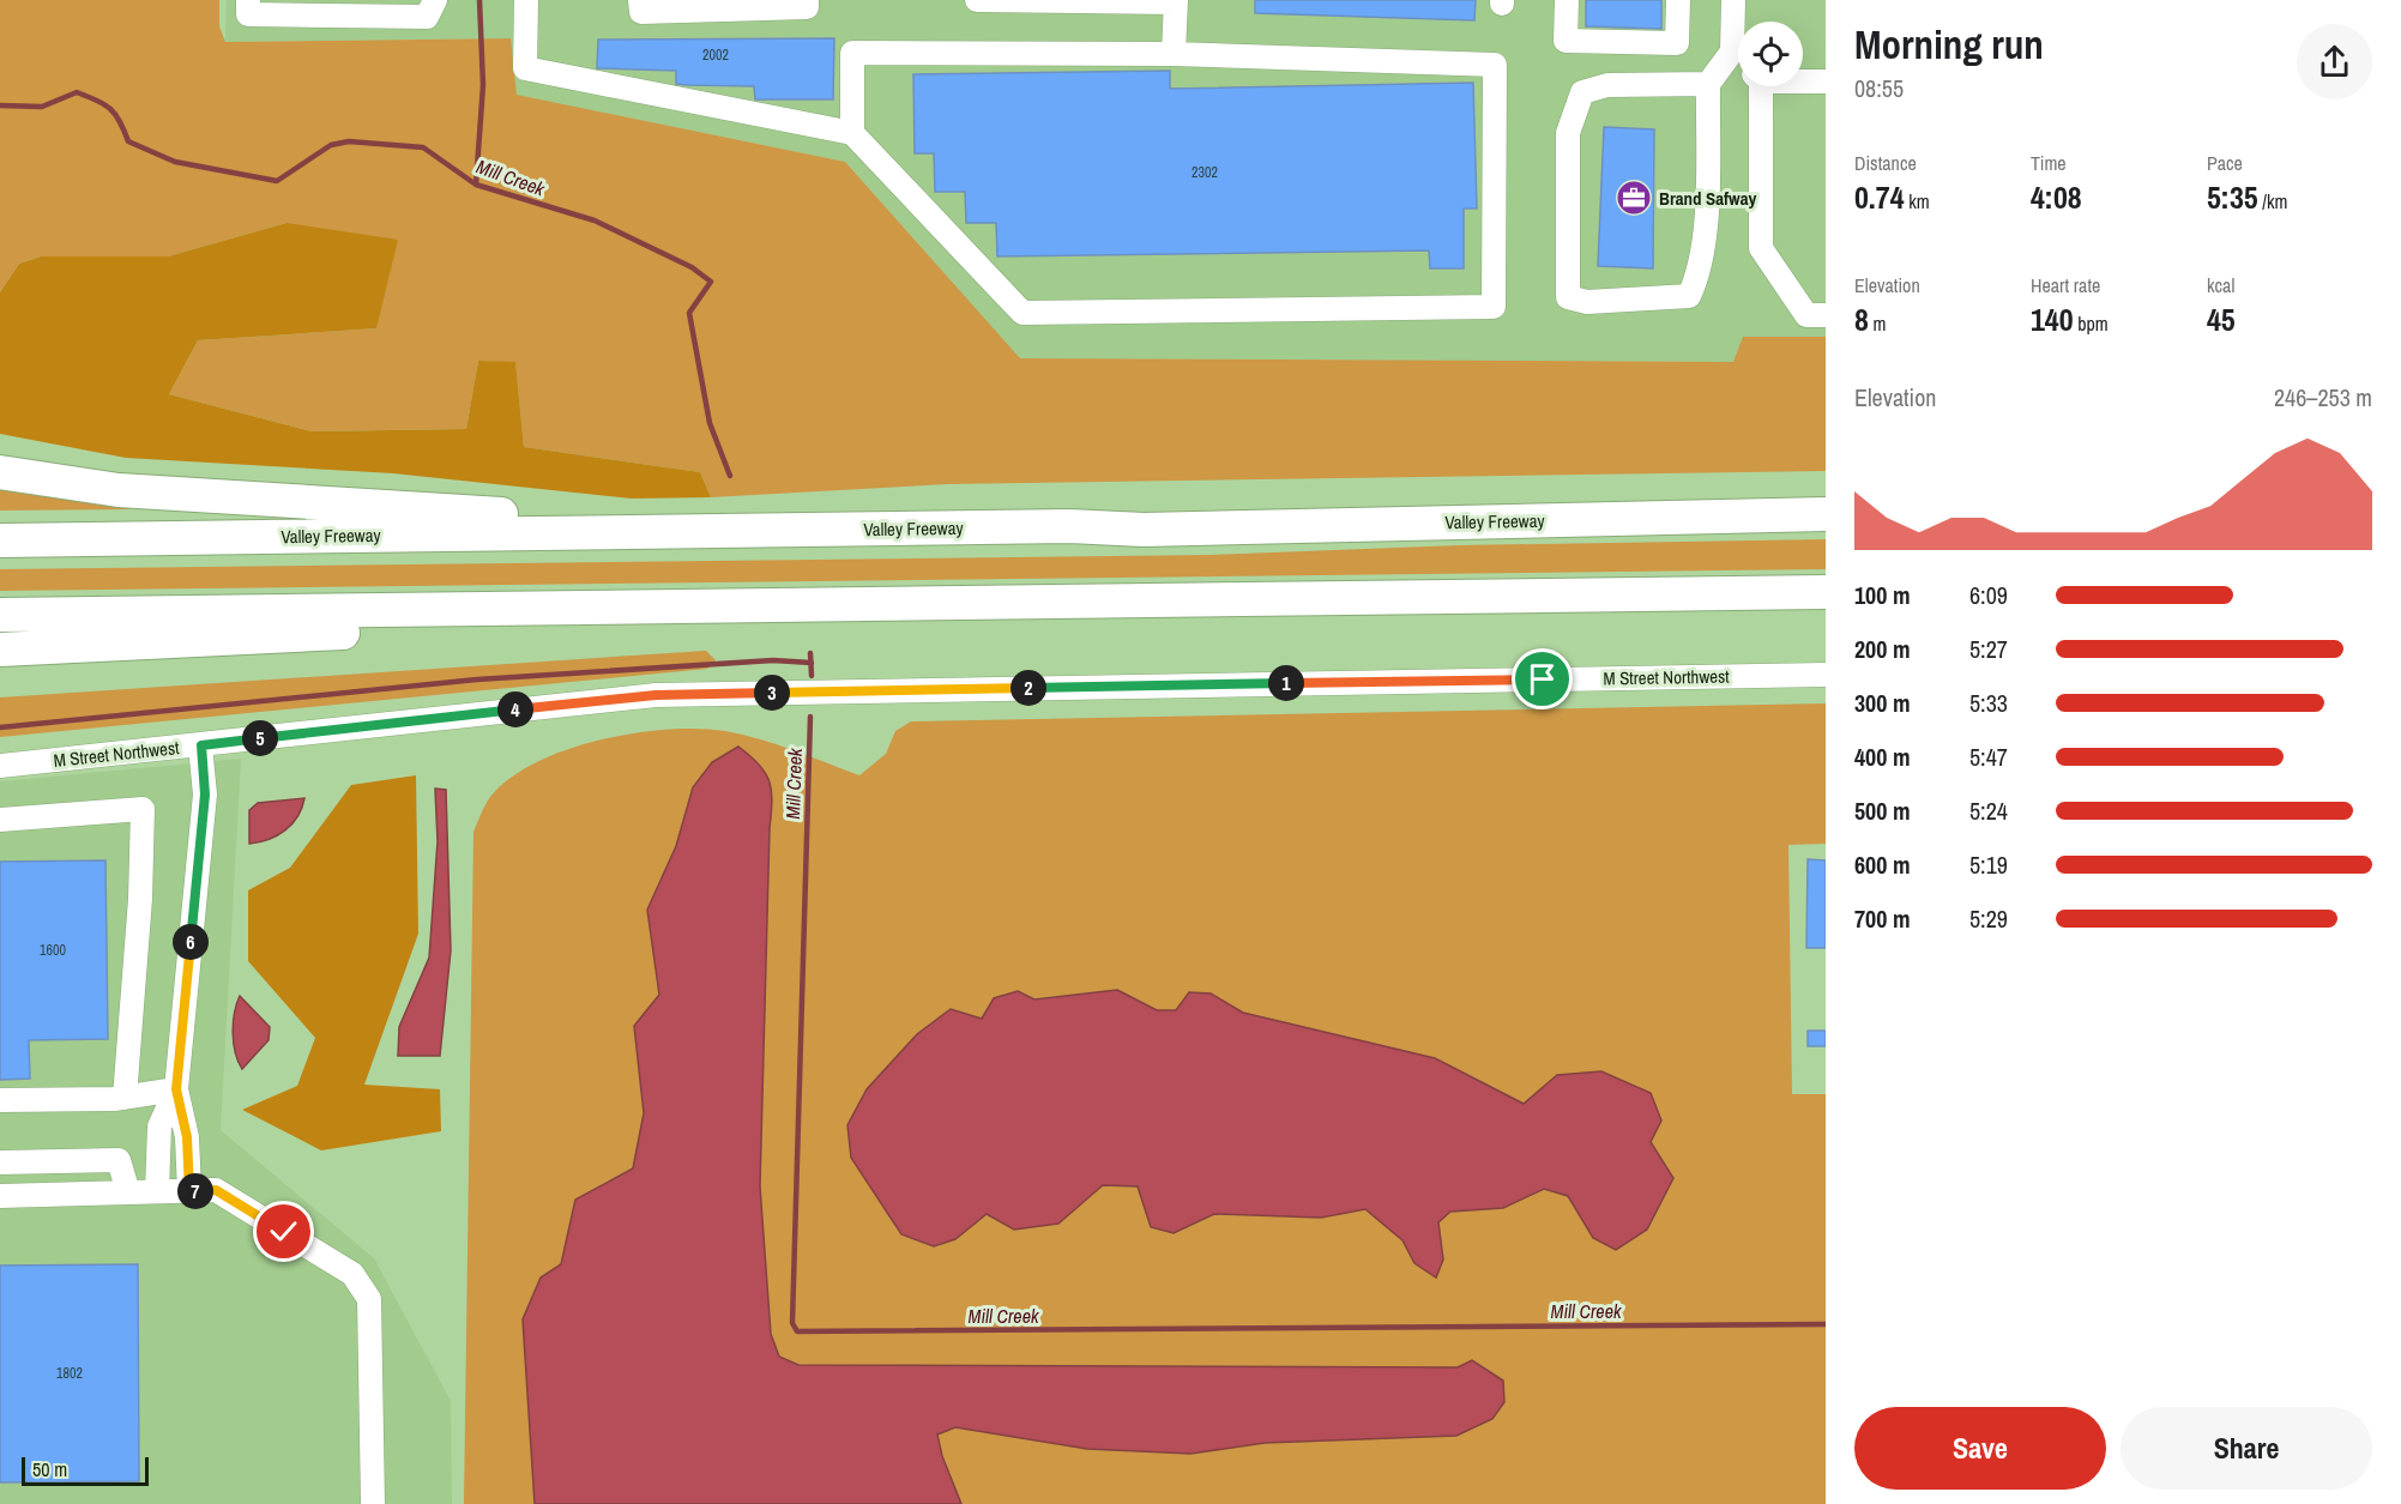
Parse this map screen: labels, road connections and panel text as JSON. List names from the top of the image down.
{
  "streets": {
    "highway": ["Valley Freeway"],
    "street": ["M Street Northwest"]
  },
  "water": ["Mill Creek"],
  "places": {
    "office": ["Brand Safway"]
  },
  "house_numbers": [
    "2002",
    "2302",
    "1600",
    "1802"
  ],
  "scale_bar": "50 m",
  "page": {
    "heading": ["Morning run", "08:55"],
    "stats": [
      ["Distance", "0.74 km"],
      ["Time", "4:08"],
      ["Pace", "5:35 /km"],
      ["Elevation", "8 m"],
      ["Heart rate", "140 bpm"],
      ["kcal", "45"]
    ],
    "chart": ["Elevation", "246–253 m"],
    "list": [
      {
        "name": "100 m",
        "note": "6:09"
      },
      {
        "name": "200 m",
        "note": "5:27"
      },
      {
        "name": "300 m",
        "note": "5:33"
      },
      {
        "name": "400 m",
        "note": "5:47"
      },
      {
        "name": "500 m",
        "note": "5:24"
      },
      {
        "name": "600 m",
        "note": "5:19"
      },
      {
        "name": "700 m",
        "note": "5:29"
      }
    ],
    "pins": [
      "1",
      "2",
      "3",
      "4",
      "5",
      "6",
      "7"
    ],
    "buttons": ["Save", "Share"],
    "scale": "50 m"
  }
}
